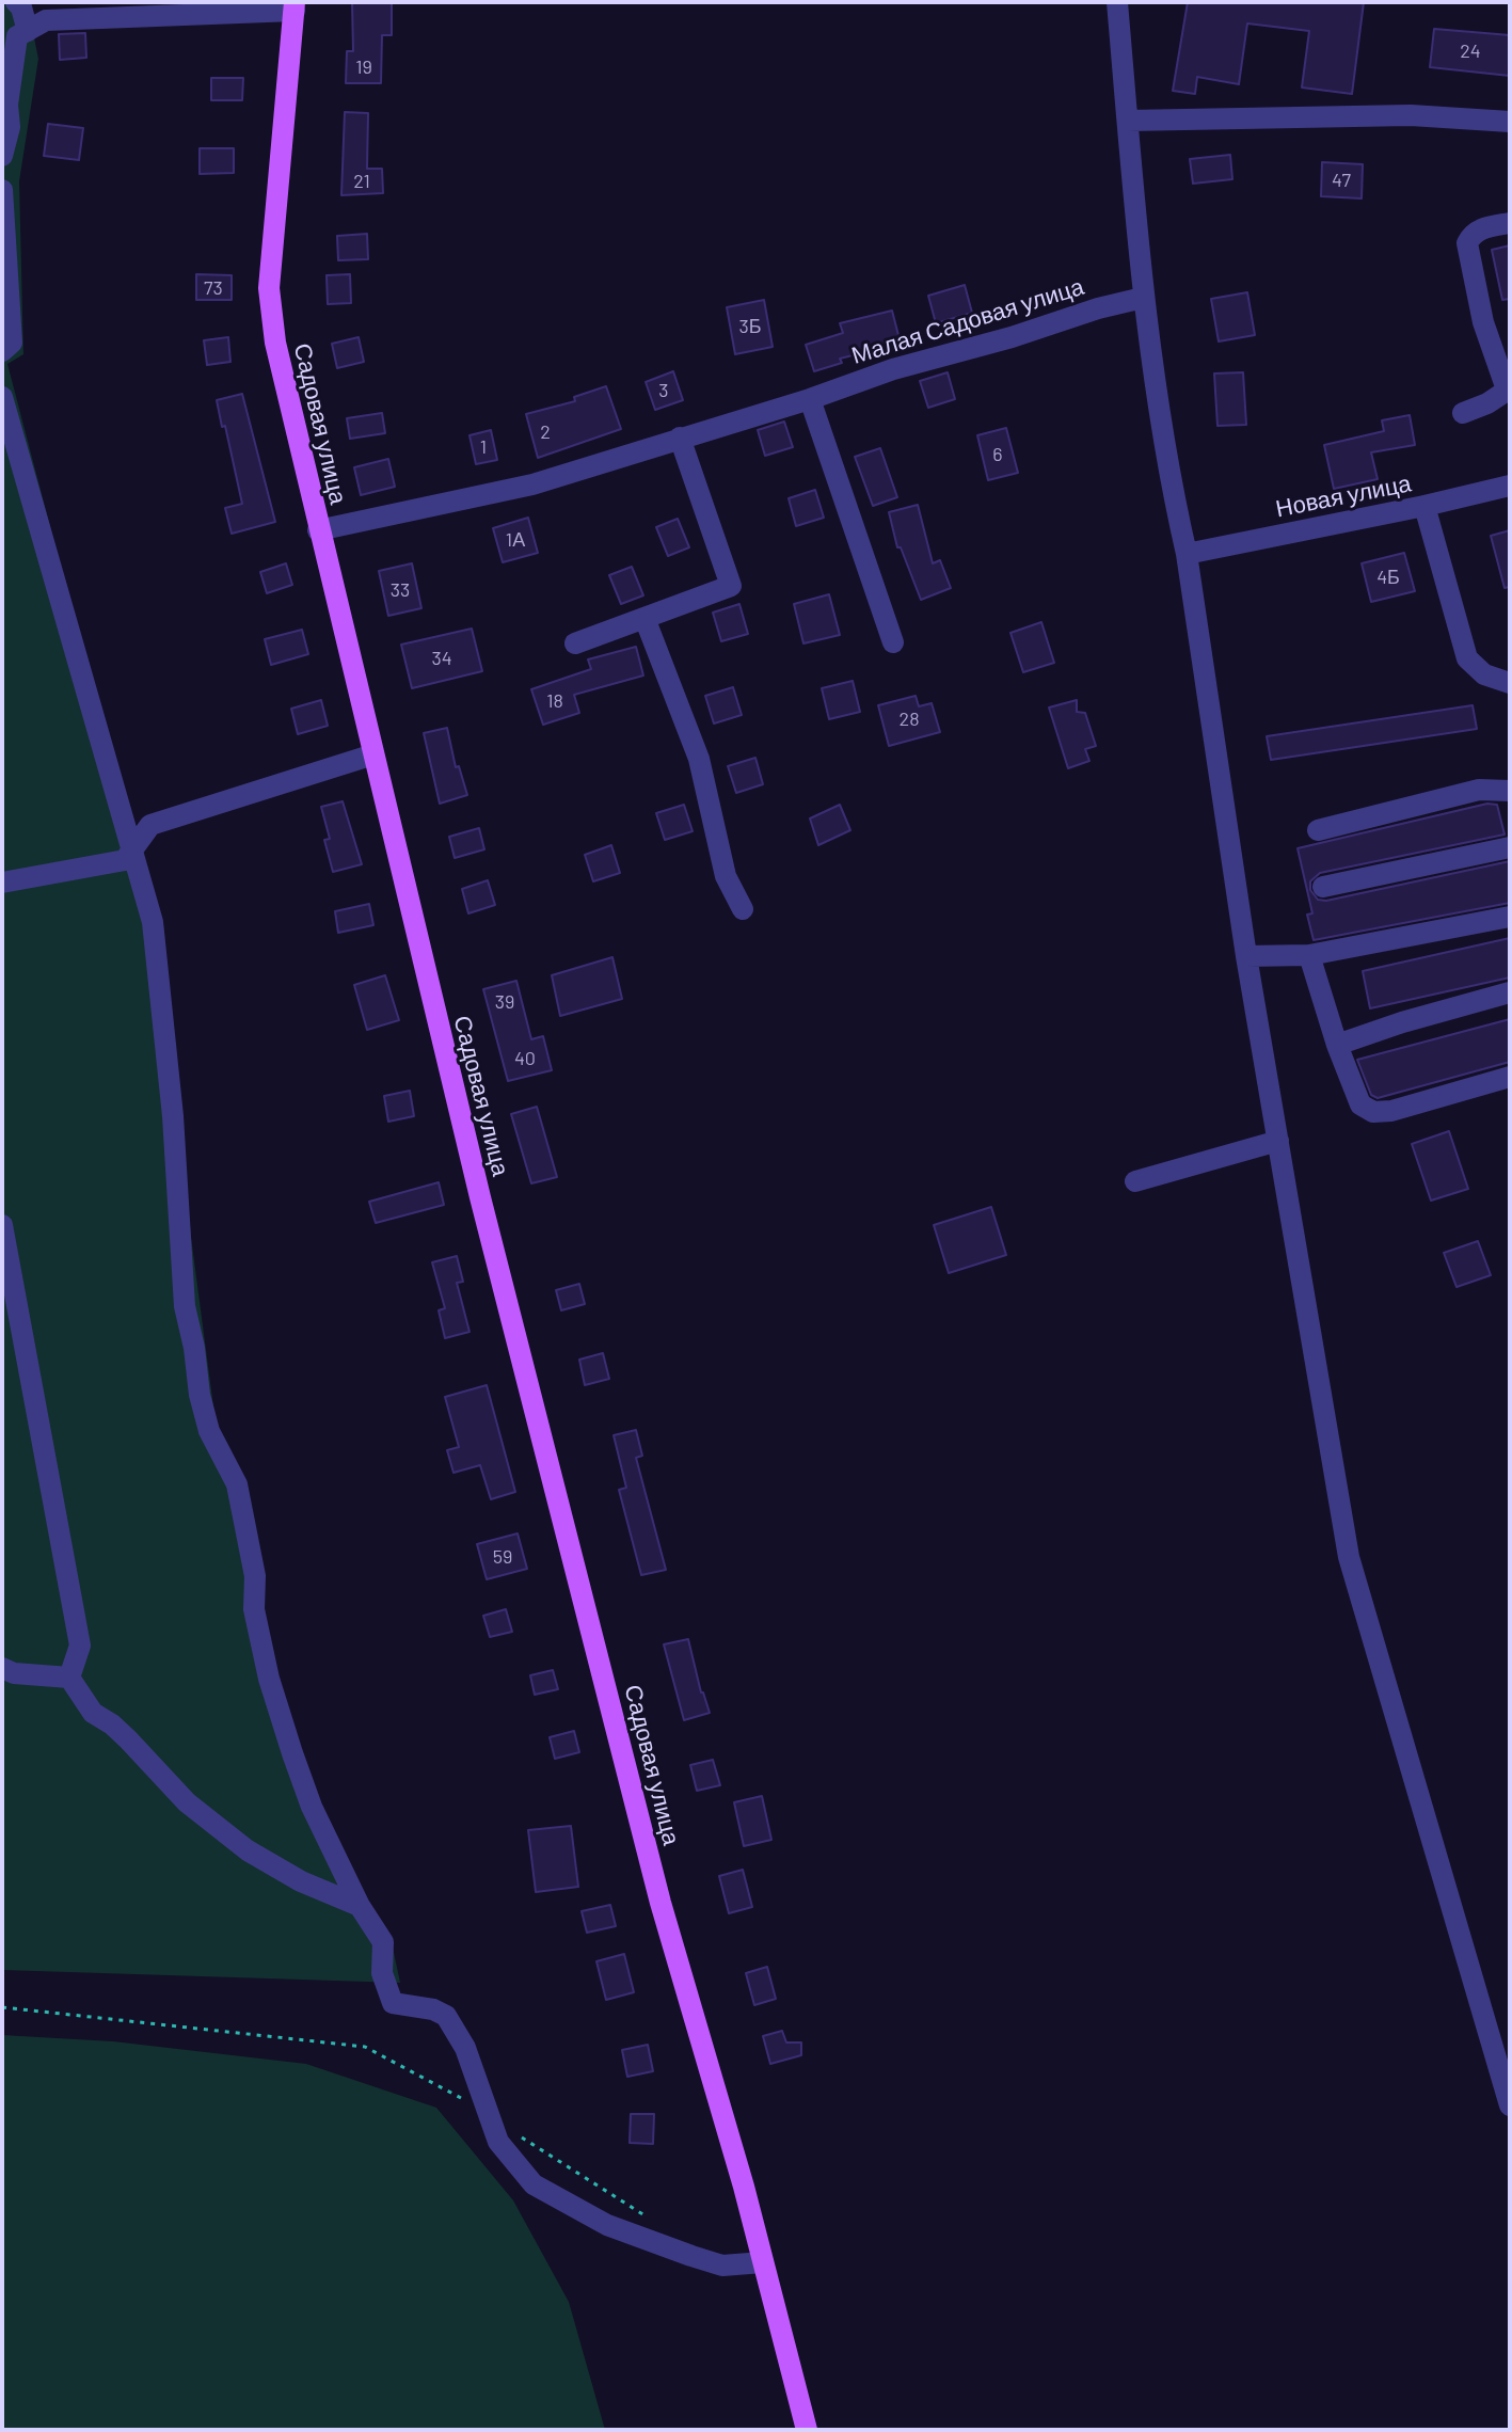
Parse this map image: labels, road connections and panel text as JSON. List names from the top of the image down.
{
  "streets": {
    "main road": ["Садовая улица"],
    "street": ["Малая Садовая улица", "Новая улица"]
  },
  "crossings": [
    ["Малая Садовая улица", "Садовая улица"]
  ],
  "house_numbers": [
    "24",
    "19",
    "47",
    "21",
    "73",
    "3Б",
    "3",
    "2",
    "1",
    "6",
    "1А",
    "4Б",
    "33",
    "34",
    "18",
    "28",
    "39",
    "40",
    "59"
  ]
}
